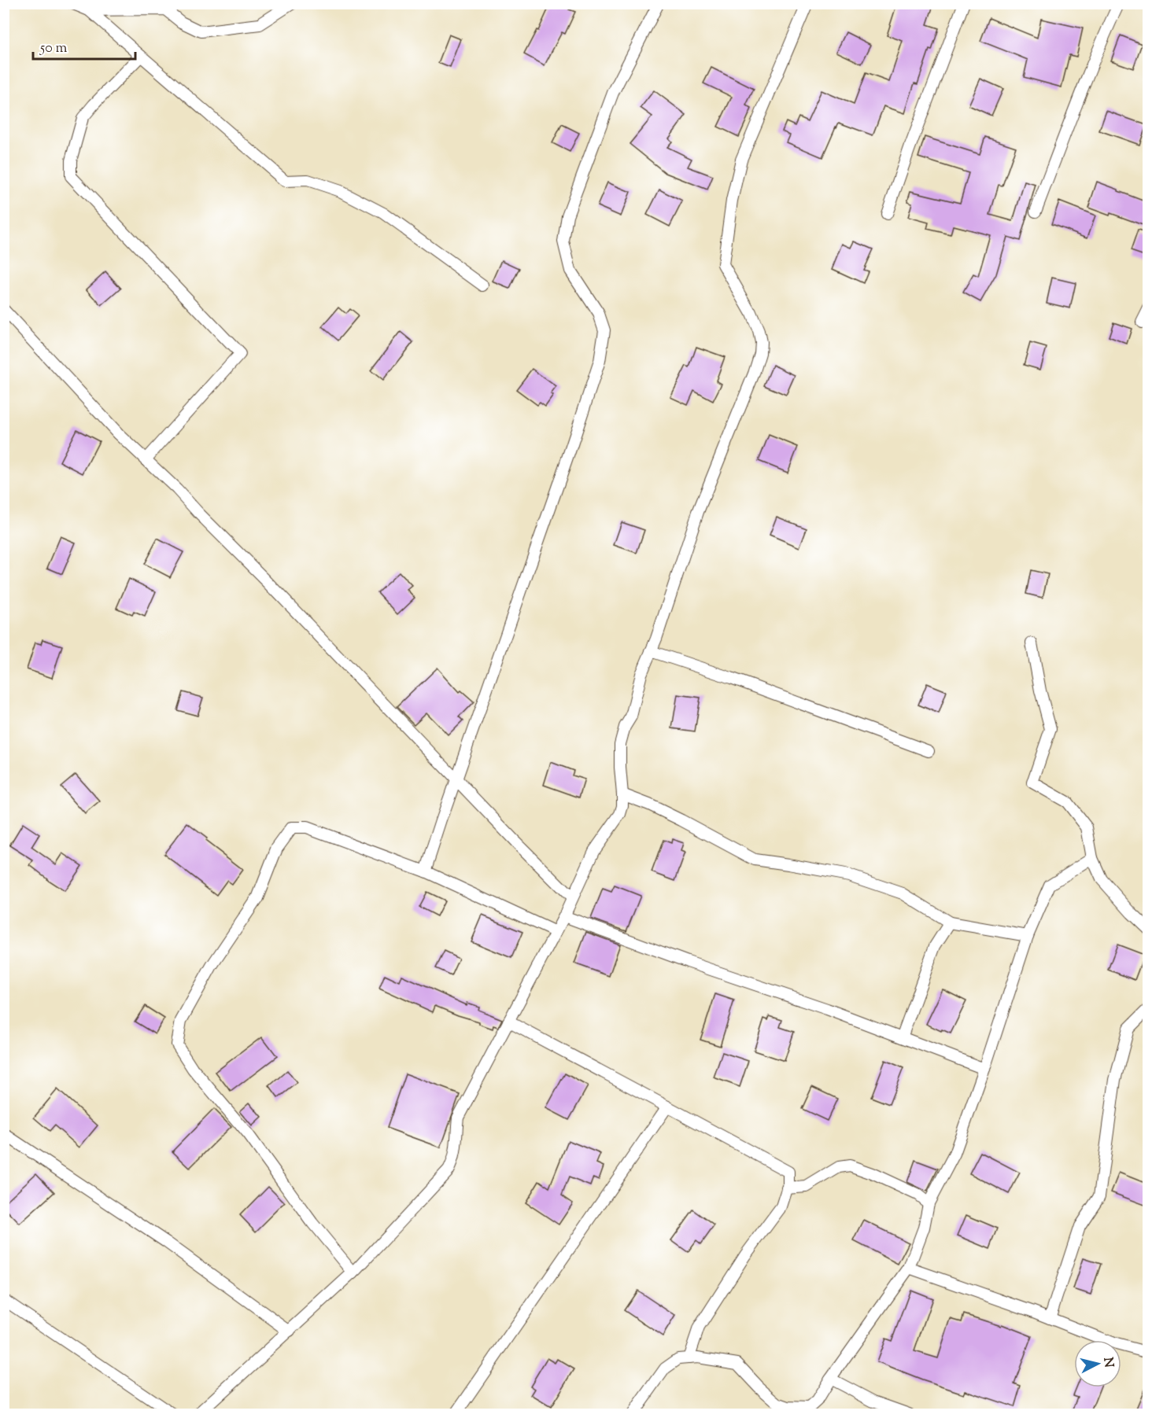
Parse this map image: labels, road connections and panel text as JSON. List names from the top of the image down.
{
  "scale_bar": "50 m",
  "north": "right"
}
